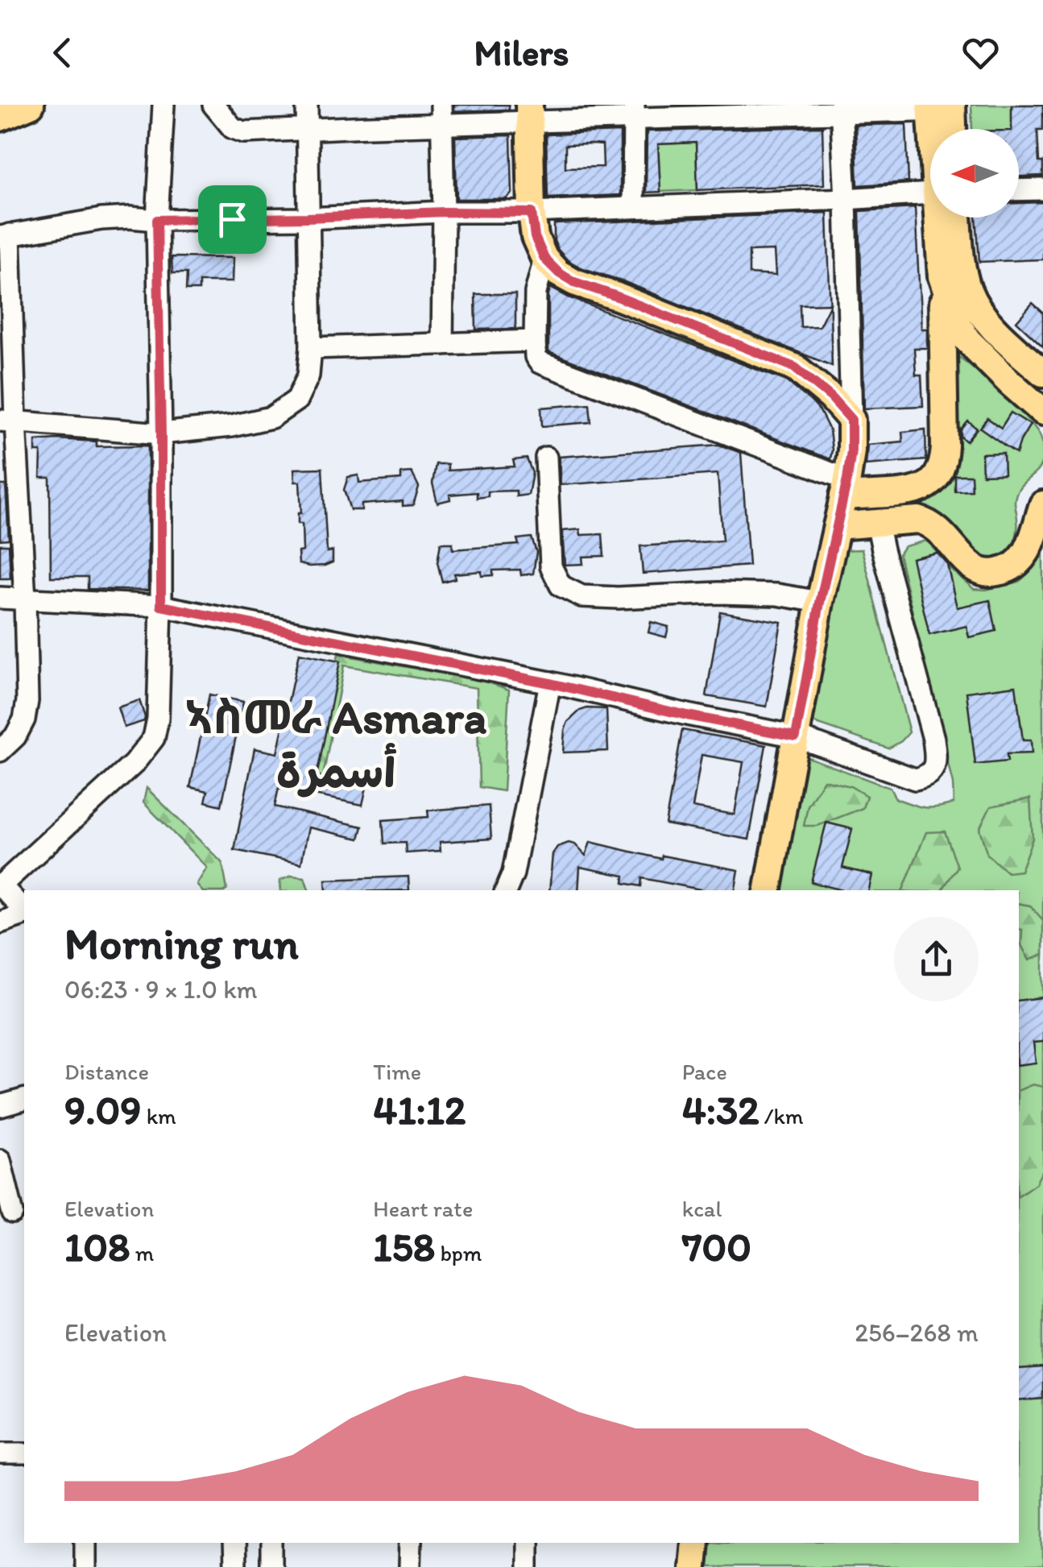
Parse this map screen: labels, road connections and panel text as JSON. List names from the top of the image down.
{
  "districts": ["ኣስመራ Asmara أسمرة"],
  "north": "left",
  "page": {
    "header": "Milers",
    "heading": ["Morning run", "06:23 · 9 × 1.0 km"],
    "stats": [
      ["Distance", "9.09 km"],
      ["Time", "41:12"],
      ["Pace", "4:32 /km"],
      ["Elevation", "108 m"],
      ["Heart rate", "158 bpm"],
      ["kcal", "700"]
    ],
    "chart": ["Elevation", "256–268 m"]
  }
}
